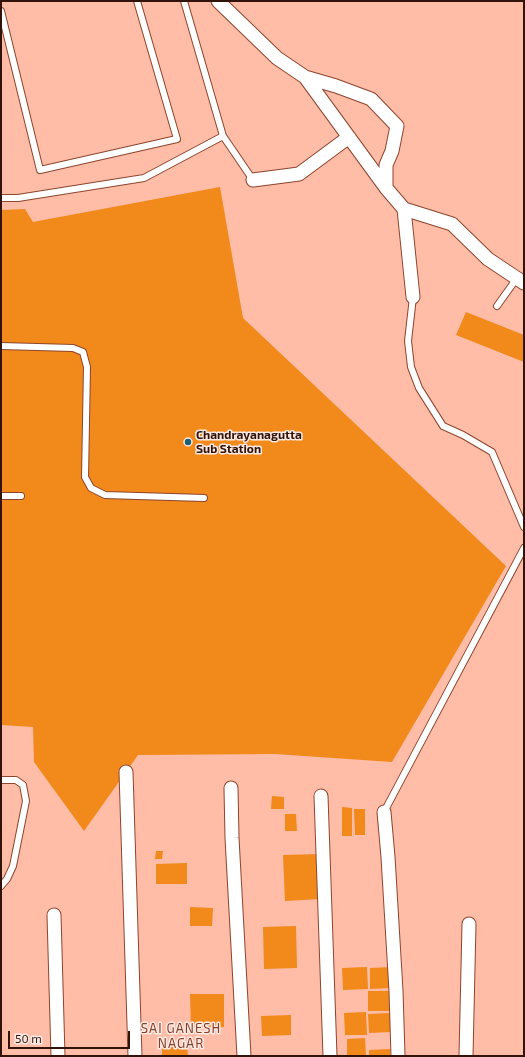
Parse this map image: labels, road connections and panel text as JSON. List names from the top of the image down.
{
  "districts": ["SAI GANESH NAGAR"],
  "places": ["Chandrayanagutta Sub Station"],
  "scale_bar": "50 m"
}
